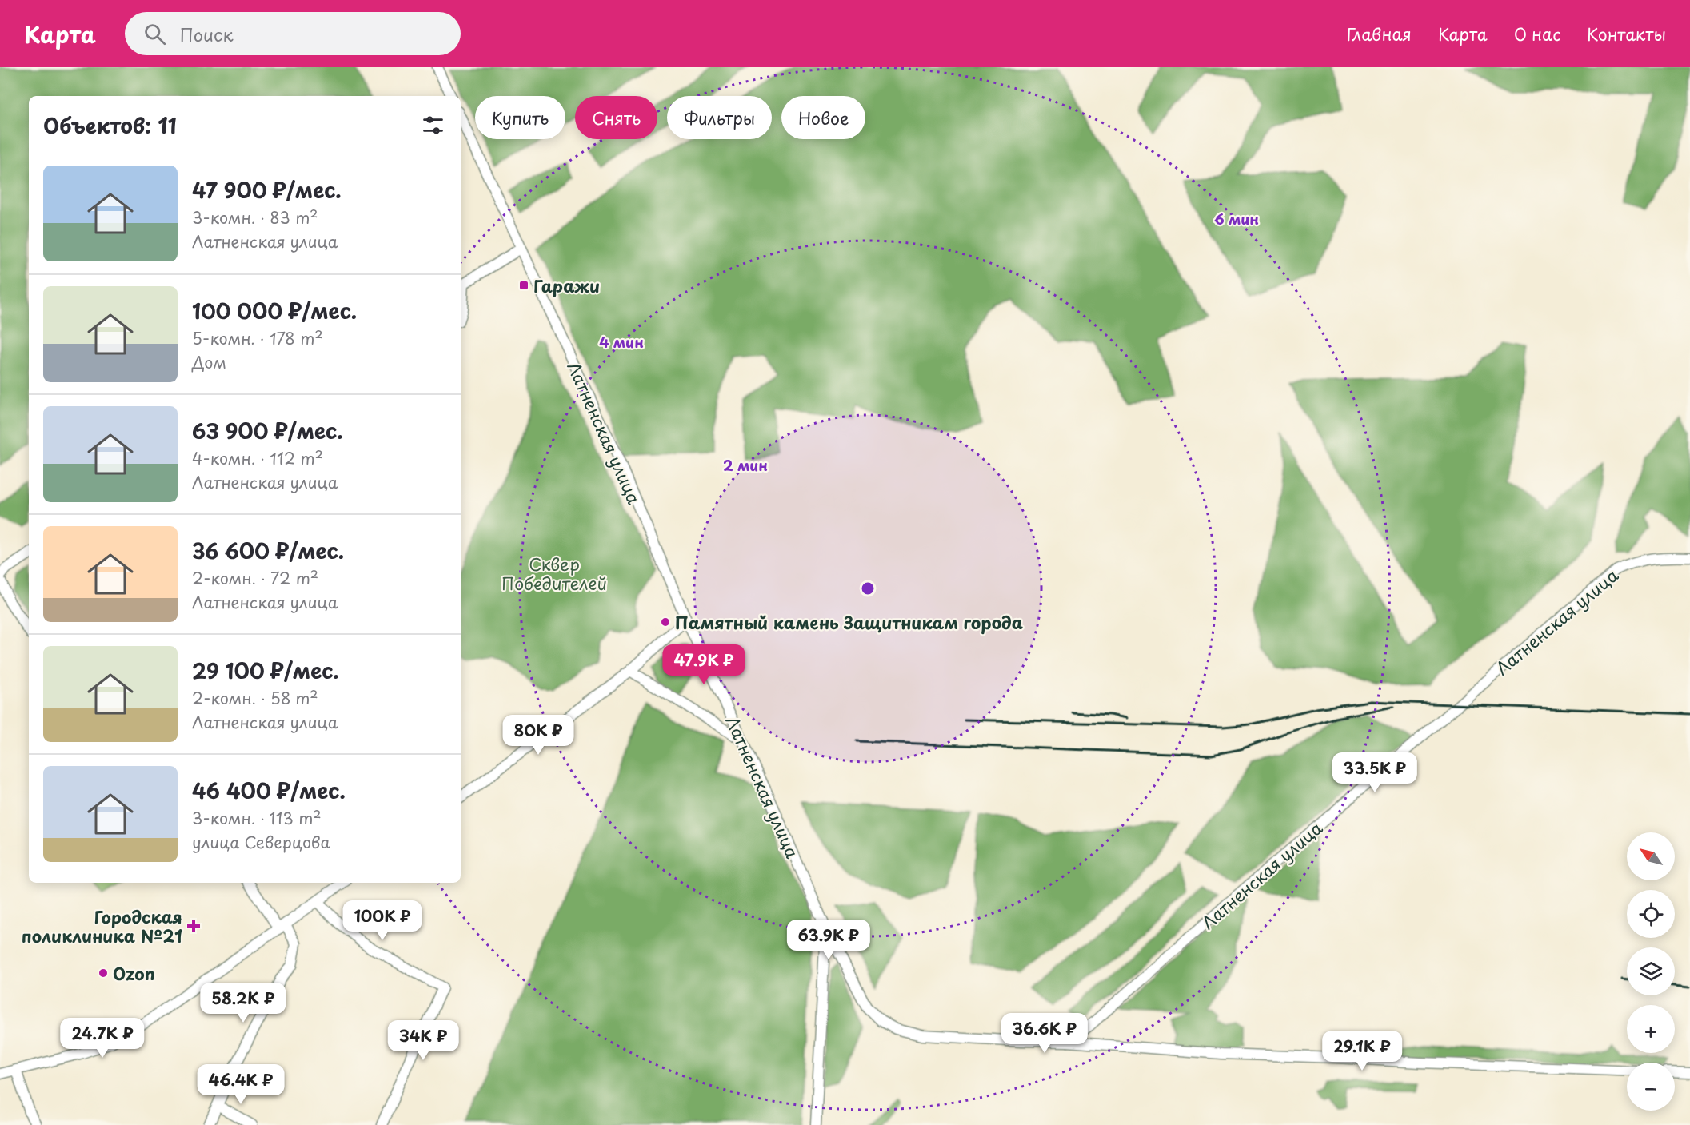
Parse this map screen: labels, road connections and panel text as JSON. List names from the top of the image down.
{
  "streets": {
    "street": ["Латненская улица"]
  },
  "parks": ["Сквер Победителей"],
  "places": {
    "transit": ["Гаражи"],
    "other": ["Памятный камень Защитникам города", "Ozon"],
    "health": ["Городская поликлиника №21"]
  },
  "north": "top left",
  "page": {
    "header": "Карта",
    "search": "Поиск",
    "nav": [
      "Главная",
      "Карта",
      "О нас",
      "Контакты"
    ],
    "chip": [
      "Купить",
      "Снять",
      "Фильтры",
      "Новое"
    ],
    "heading": "Объектов: 11",
    "list": [
      {
        "name": "47 900 ₽/мес.",
        "note": "3-комн. · 83 m² · Латненская улица"
      },
      {
        "name": "100 000 ₽/мес.",
        "note": "5-комн. · 178 m² · Дом"
      },
      {
        "name": "63 900 ₽/мес.",
        "note": "4-комн. · 112 m² · Латненская улица"
      },
      {
        "name": "36 600 ₽/мес.",
        "note": "2-комн. · 72 m² · Латненская улица"
      },
      {
        "name": "29 100 ₽/мес.",
        "note": "2-комн. · 58 m² · Латненская улица"
      },
      {
        "name": "46 400 ₽/мес.",
        "note": "3-комн. · 113 m² · улица Северцова"
      }
    ],
    "price": [
      "47.9K ₽",
      "80K ₽",
      "33.5K ₽",
      "100K ₽",
      "63.9K ₽",
      "58.2K ₽",
      "36.6K ₽",
      "24.7K ₽",
      "34K ₽",
      "29.1K ₽",
      "46.4K ₽"
    ],
    "map_buttons": ["+", "−"]
  },
  "rings": ["6 мин", "4 мин", "2 мин"]
}
